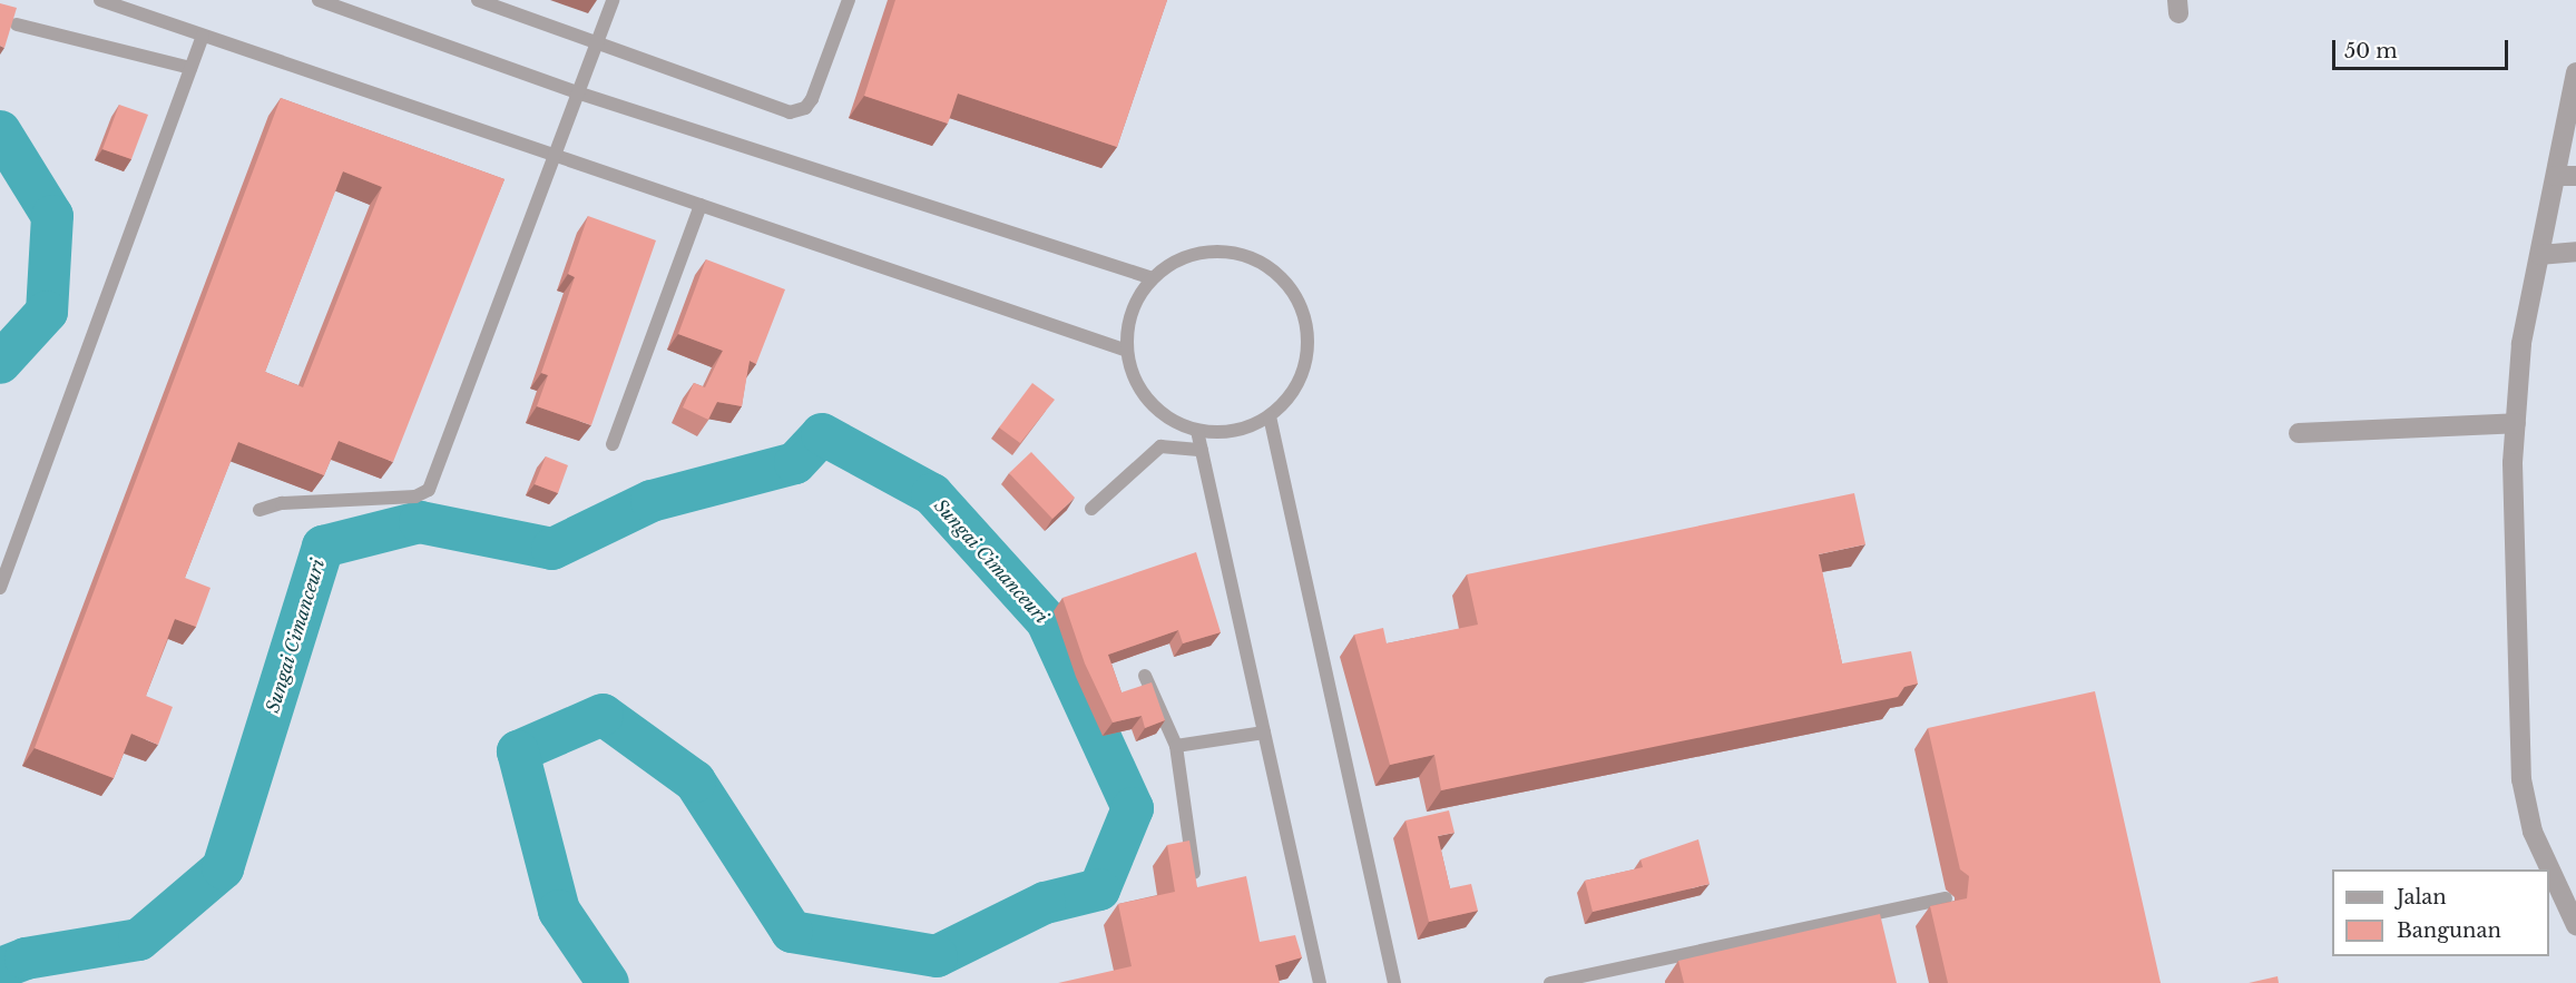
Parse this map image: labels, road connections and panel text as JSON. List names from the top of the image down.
{
  "water": ["Sungai Cimanceuri"],
  "legend": ["Jalan", "Bangunan"],
  "scale_bar": "50 m"
}
